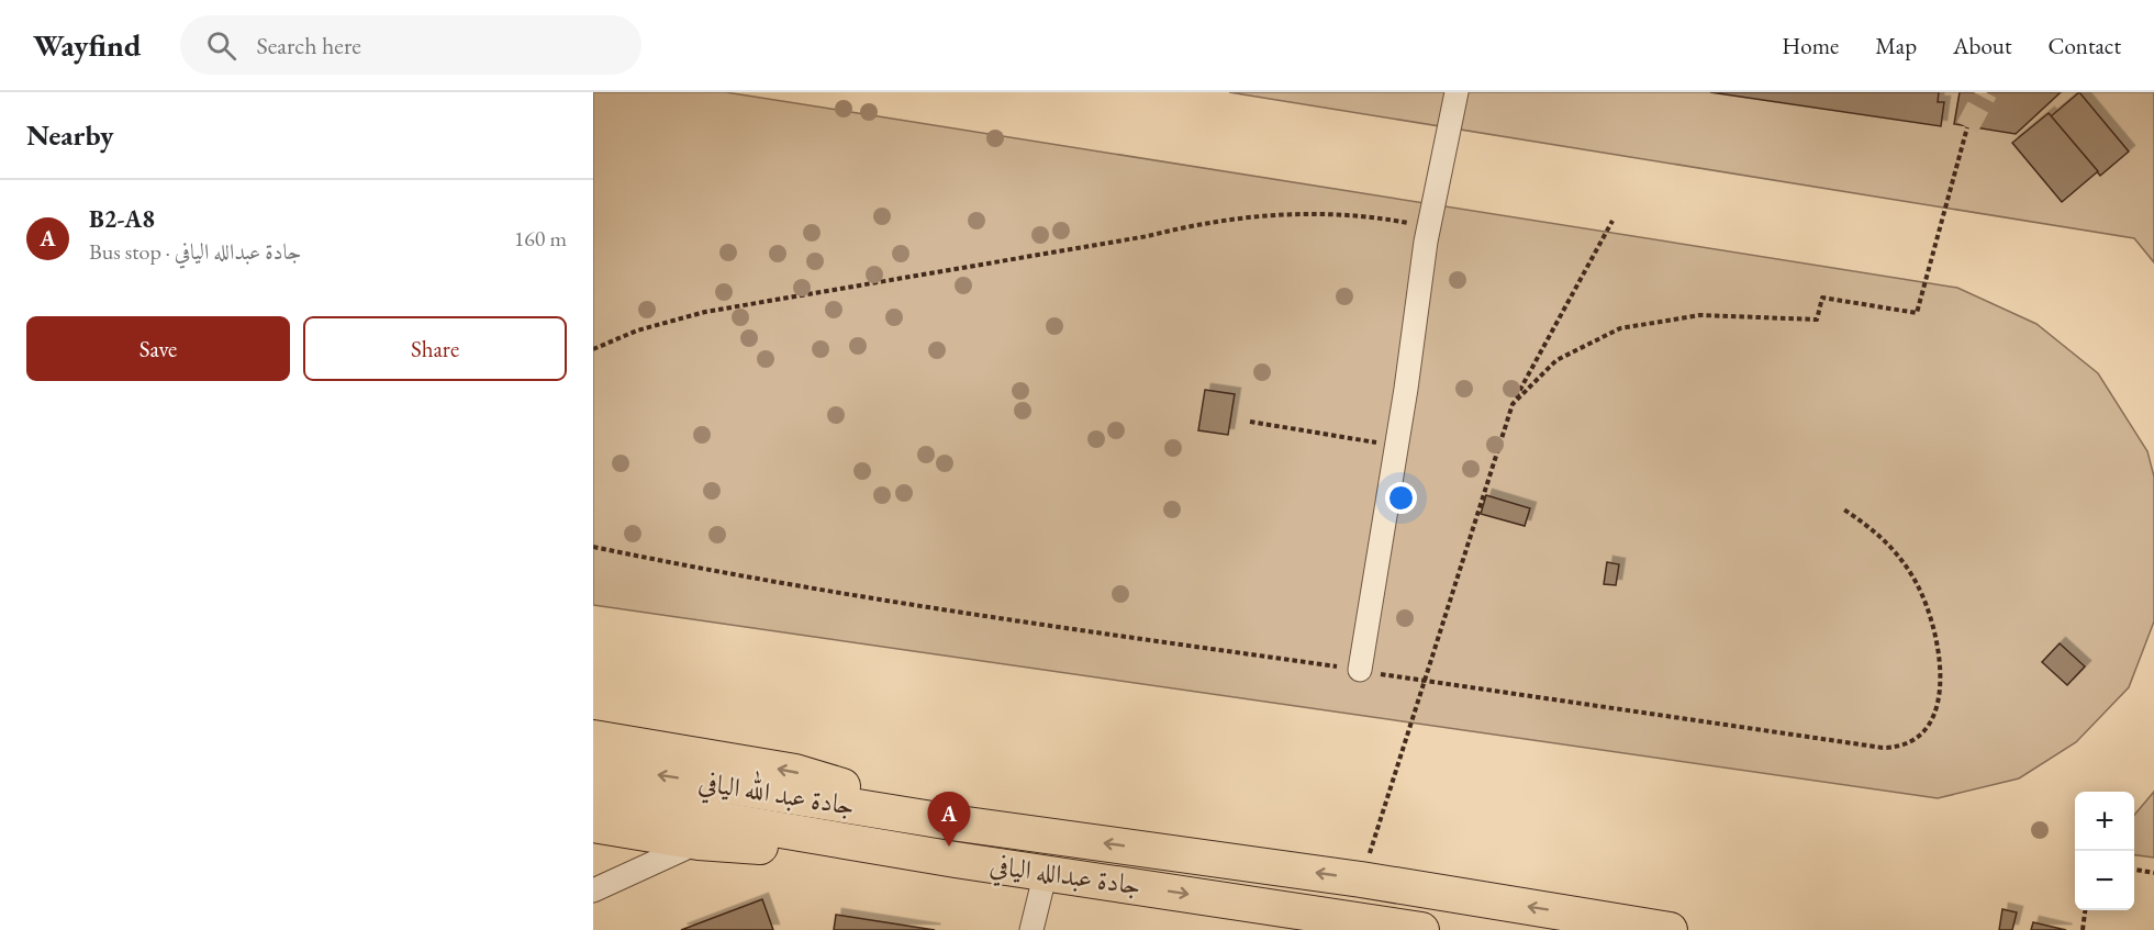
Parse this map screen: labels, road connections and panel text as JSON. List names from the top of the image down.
{
  "streets": {
    "highway": ["جادة عبد الله اليافي", "جادة عبدالله اليافي"]
  },
  "crossings": [
    ["جادة عبد الله اليافي", "جادة عبدالله اليافي"]
  ],
  "page": {
    "header": "Wayfind",
    "search": "Search here",
    "nav": [
      "Home",
      "Map",
      "About",
      "Contact"
    ],
    "heading": "Nearby",
    "list": [
      {
        "mark": "A",
        "name": "B2-A8",
        "note": "Bus stop · جادة عبدالله اليافي",
        "value": "160 m"
      }
    ],
    "buttons": ["Save", "Share"],
    "map_buttons": ["+", "−"],
    "pins": "A"
  }
}
